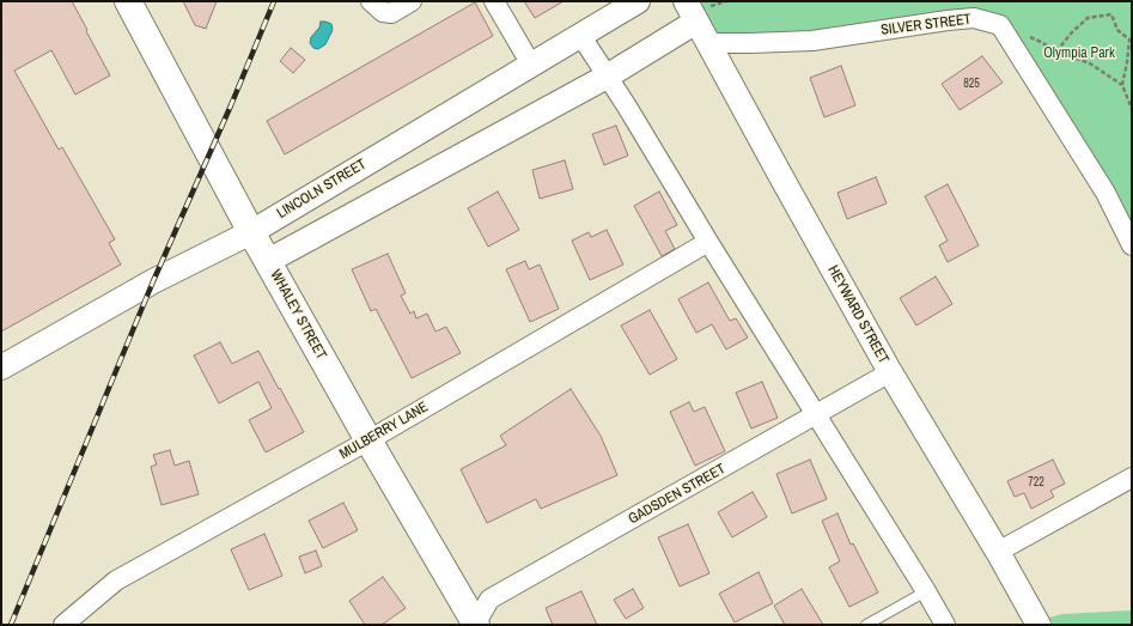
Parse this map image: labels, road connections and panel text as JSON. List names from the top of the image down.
{
  "streets": {
    "main road": ["WHALEY STREET"],
    "street": [
      "SILVER STREET",
      "LINCOLN STREET",
      "HEYWARD STREET",
      "MULBERRY LANE",
      "GADSDEN STREET"
    ]
  },
  "crossings": [
    ["SILVER STREET", "HEYWARD STREET"],
    ["LINCOLN STREET", "WHALEY STREET"],
    ["WHALEY STREET", "MULBERRY LANE"],
    ["WHALEY STREET", "GADSDEN STREET"],
    ["HEYWARD STREET", "GADSDEN STREET"]
  ],
  "parks": ["Olympia Park"],
  "house_numbers": ["825", "722"]
}
